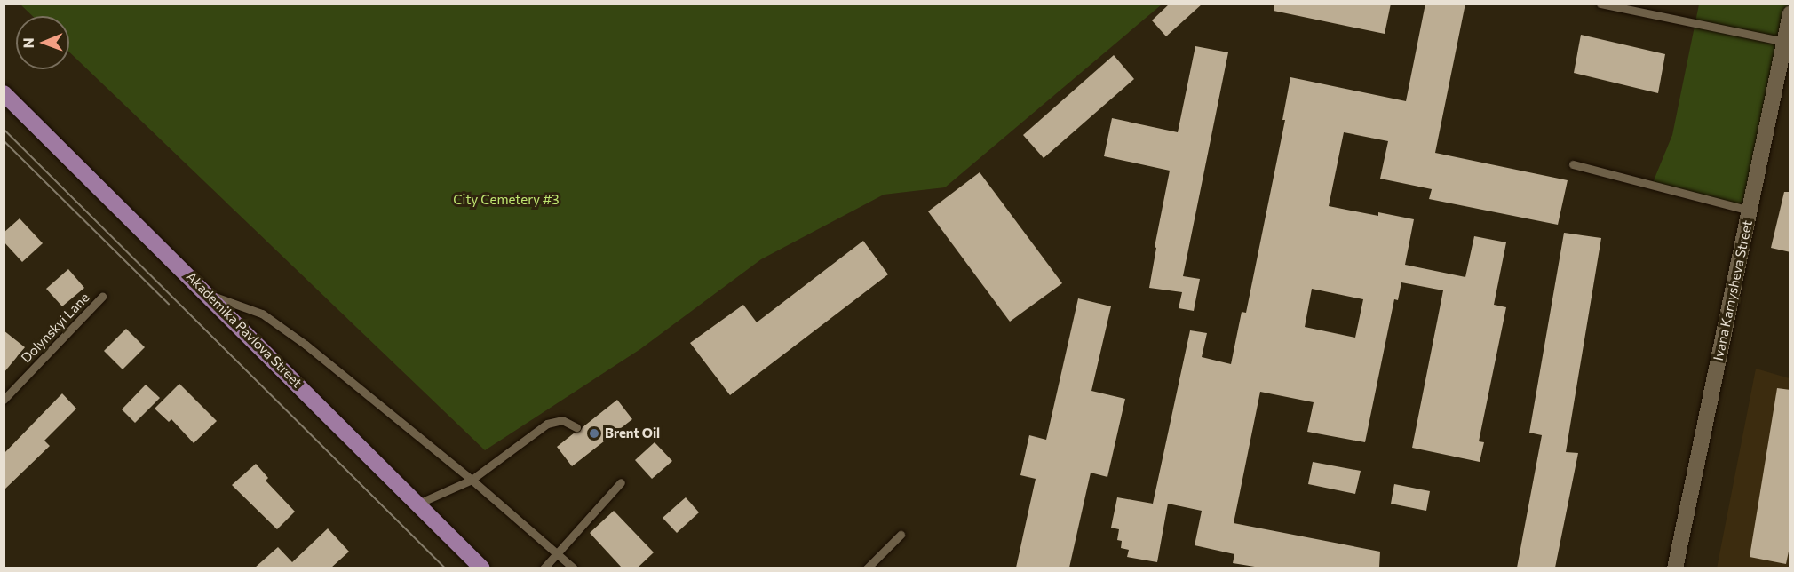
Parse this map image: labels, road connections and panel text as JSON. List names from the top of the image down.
{
  "streets": {
    "main road": ["Akademika Pavlova Street"],
    "street": ["Ivana Kamysheva Street"],
    "lane": ["Dolynskyi Lane"]
  },
  "parks": ["City Cemetery #3"],
  "places": ["Brent Oil"],
  "north": "left"
}
